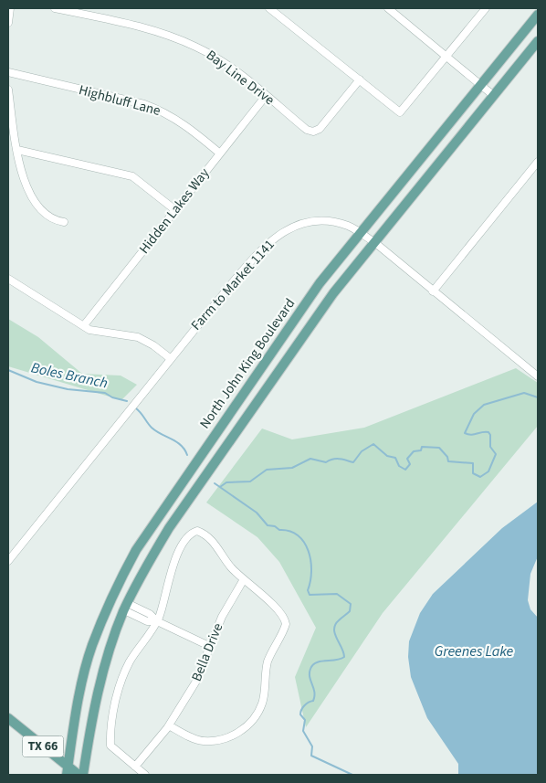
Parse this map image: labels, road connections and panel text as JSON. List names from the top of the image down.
{
  "streets": {
    "main road": ["North John King Boulevard", "TX 66"],
    "street": [
      "Bay Line Drive",
      "Highbluff Lane",
      "Hidden Lakes Way",
      "Farm to Market 1141",
      "Bella Drive"
    ]
  },
  "crossings": [
    ["Bay Line Drive", "Hidden Lakes Way"],
    ["Highbluff Lane", "Hidden Lakes Way"],
    ["Farm to Market 1141", "North John King Boulevard"],
    ["North John King Boulevard", "TX 66"]
  ],
  "water": ["Boles Branch", "Greenes Lake"]
}
